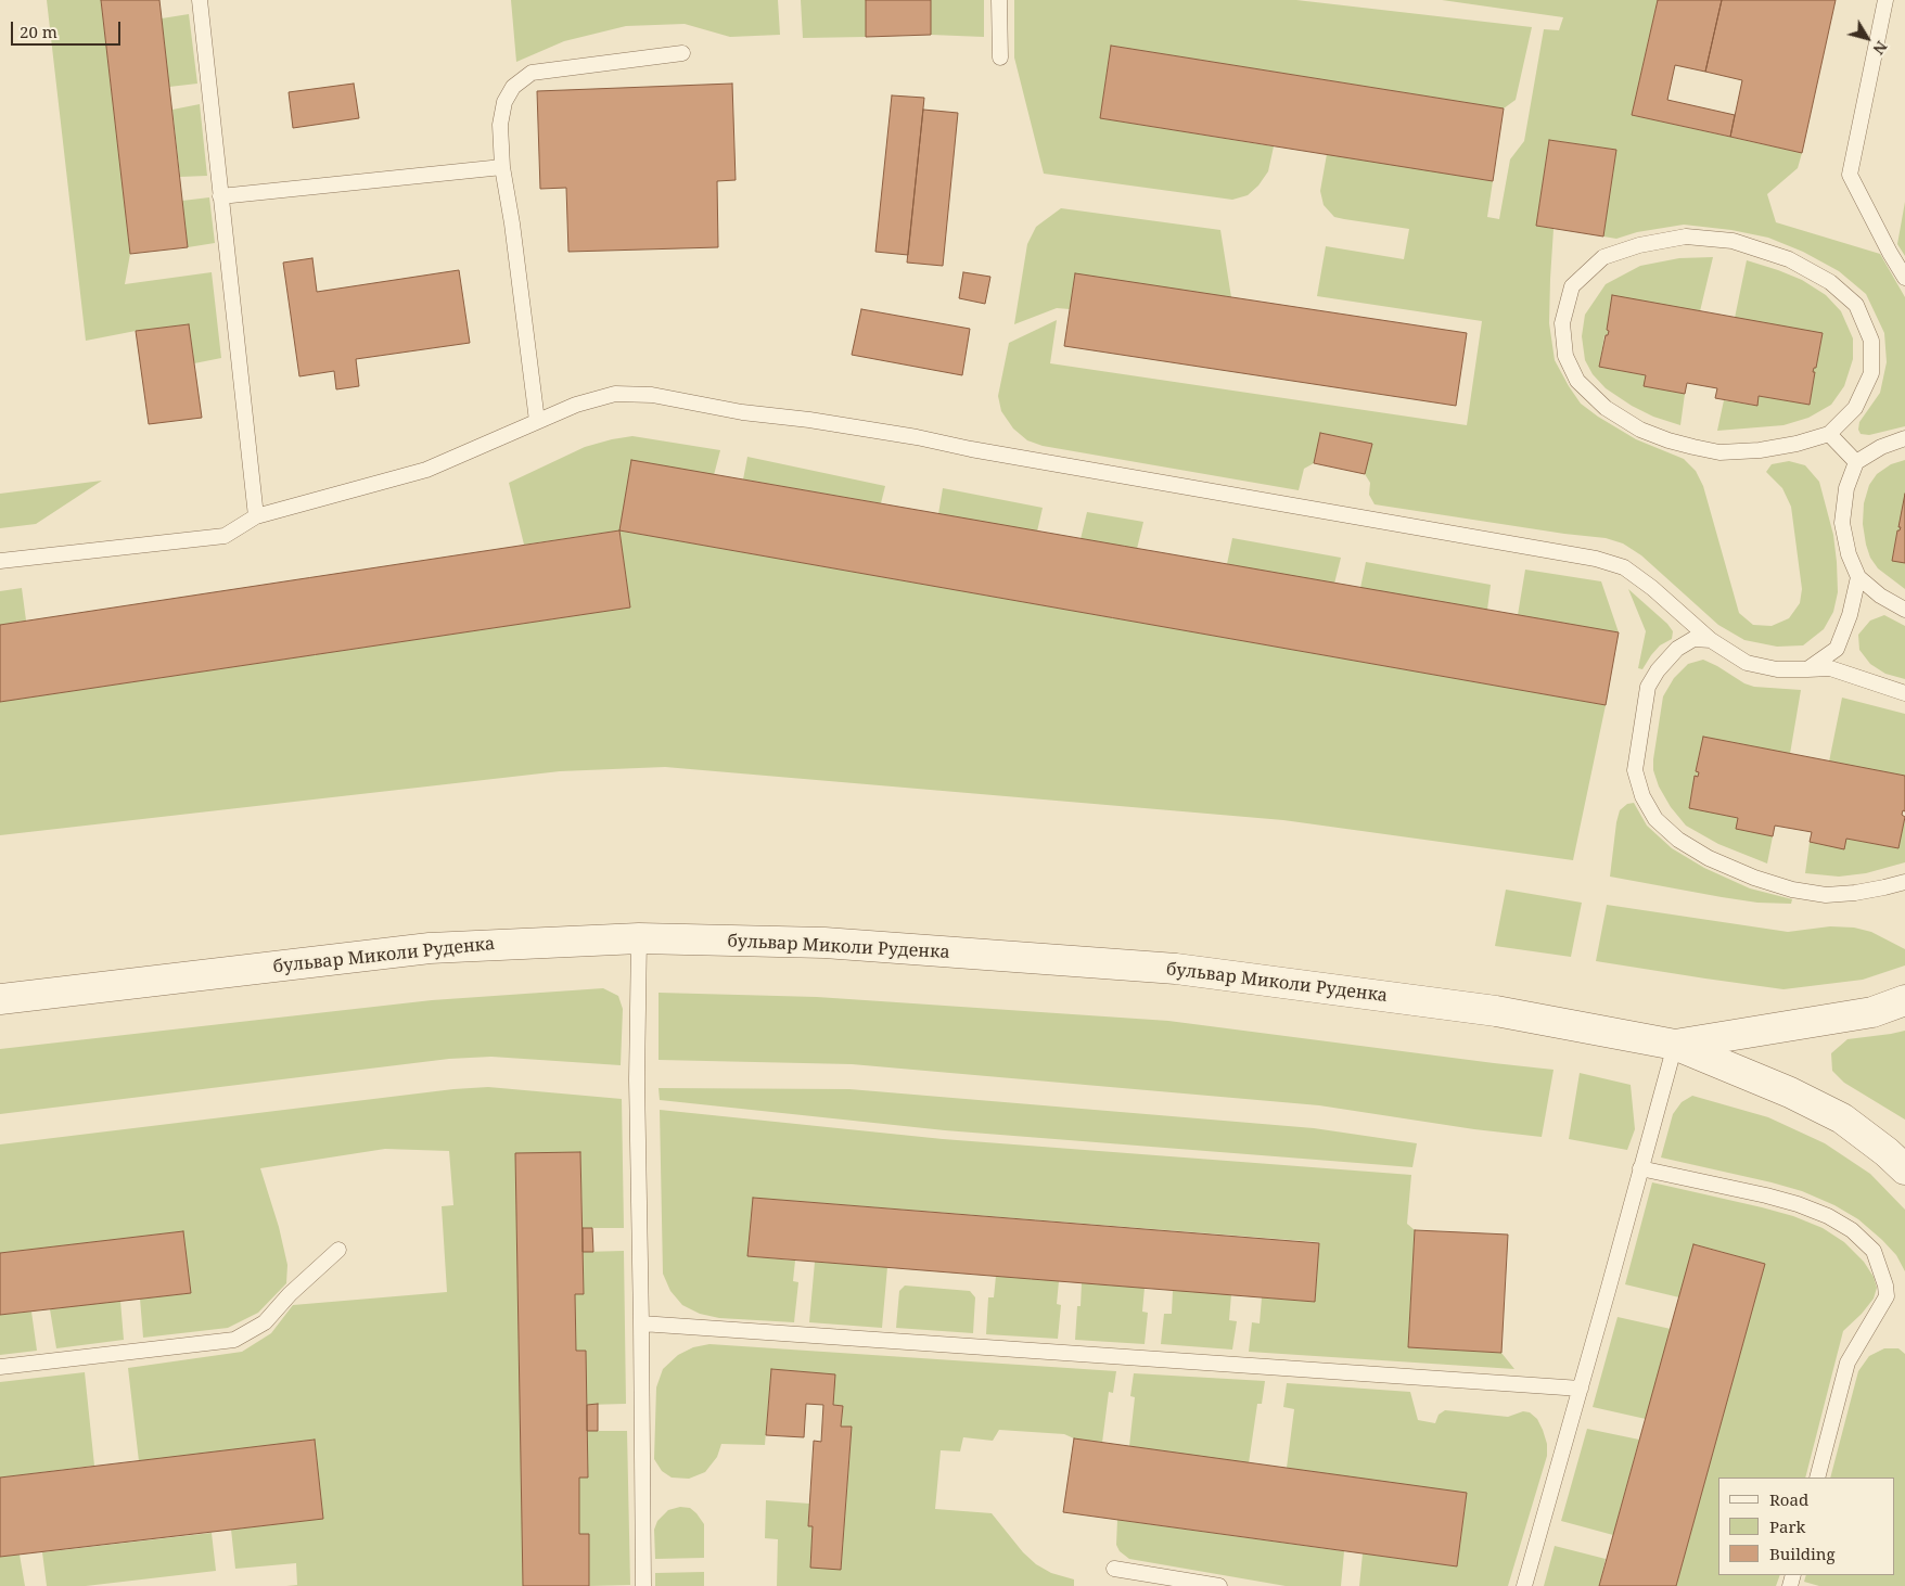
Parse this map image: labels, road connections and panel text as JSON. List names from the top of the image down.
{
  "streets": {
    "street": ["бульвар Миколи Руденка"]
  },
  "legend": ["Road", "Park", "Building"],
  "scale_bar": "20 m",
  "north": "bottom right"
}
